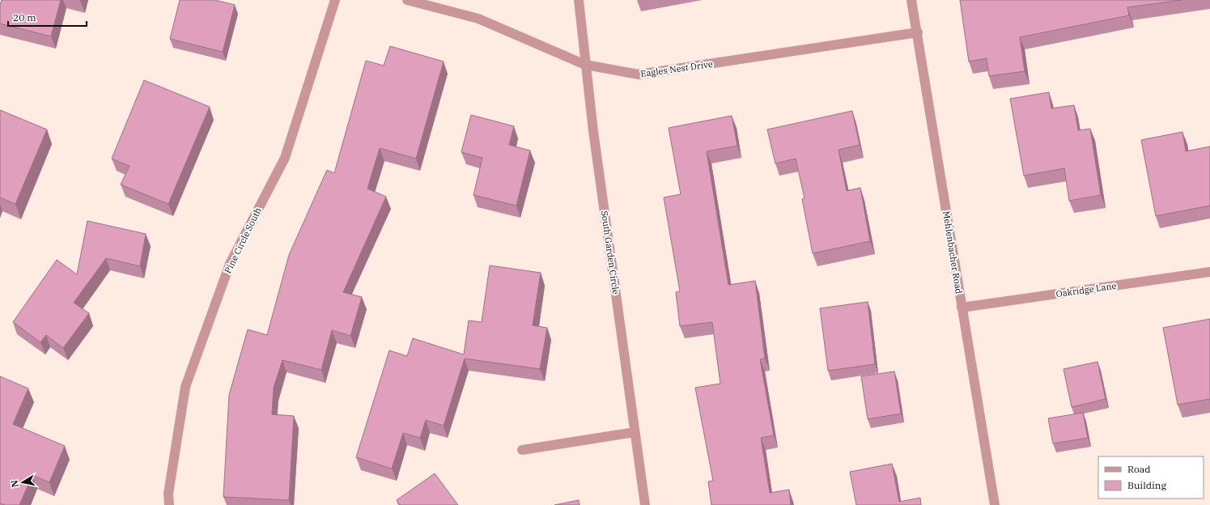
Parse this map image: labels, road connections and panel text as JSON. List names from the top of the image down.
{
  "streets": {
    "street": [
      "Eagles Nest Drive",
      "Pine Circle South",
      "South Garden Circle",
      "Mehlenbacher Road",
      "Oakridge Lane"
    ]
  },
  "crossings": [
    ["Eagles Nest Drive", "South Garden Circle"],
    ["Eagles Nest Drive", "Mehlenbacher Road"],
    ["Mehlenbacher Road", "Oakridge Lane"]
  ],
  "legend": ["Road", "Building"],
  "scale_bar": "20 m",
  "north": "left"
}
